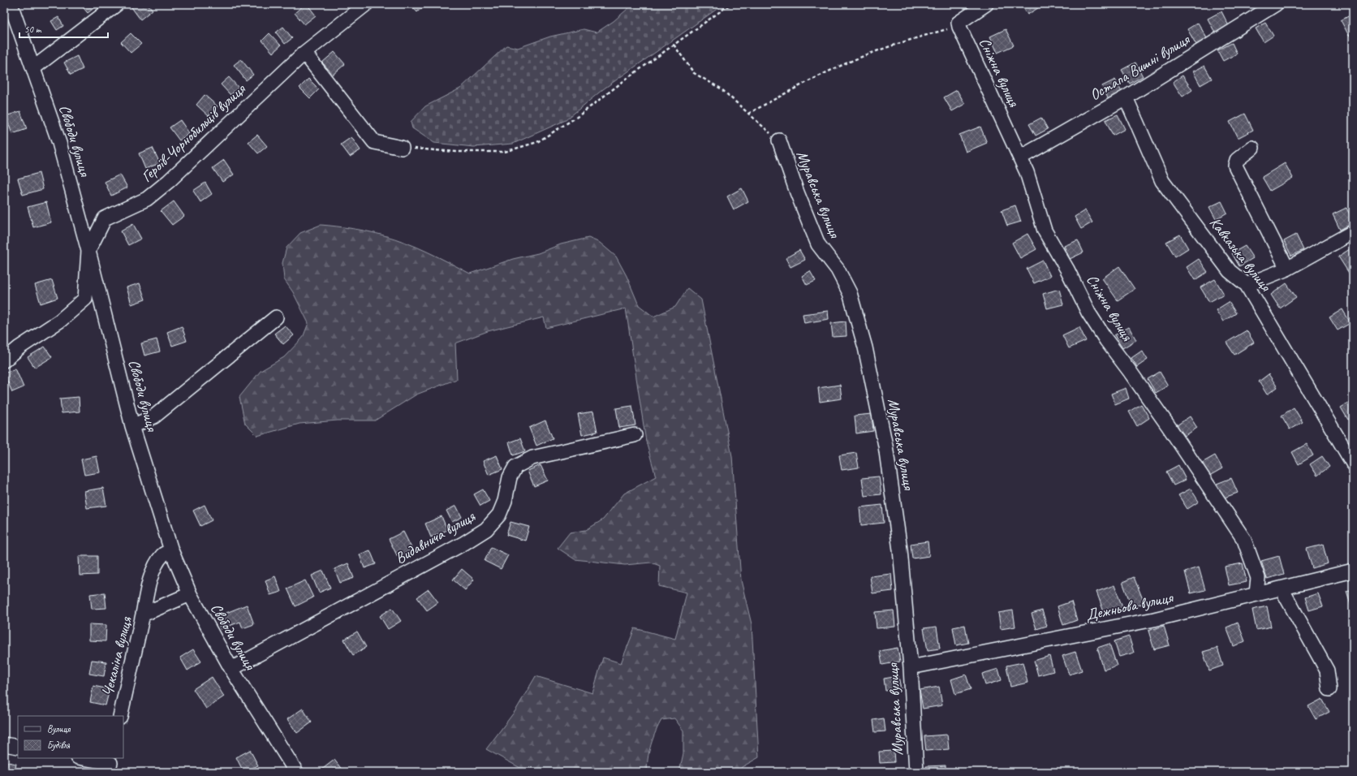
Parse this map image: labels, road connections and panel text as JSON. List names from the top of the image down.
{
  "streets": {
    "street": [
      "Остапа Вишні вулиця",
      "Сніжна вулиця",
      "Героїв-Чорнобильців вулиця",
      "Свободи вулиця",
      "Муравська вулиця",
      "Кавказька вулиця",
      "Видавнича вулиця",
      "Дежньова вулиця",
      "Чекаліна вулиця"
    ]
  },
  "crossings": [
    ["Остапа Вишні вулиця", "Сніжна вулиця"],
    ["Остапа Вишні вулиця", "Кавказька вулиця"],
    ["Сніжна вулиця", "Дежньова вулиця"],
    ["Героїв-Чорнобильців вулиця", "Свободи вулиця"],
    ["Свободи вулиця", "Видавнича вулиця"],
    ["Свободи вулиця", "Чекаліна вулиця"],
    ["Муравська вулиця", "Дежньова вулиця"]
  ],
  "legend": ["Вулиця", "Будівля"],
  "scale_bar": "50 m"
}
